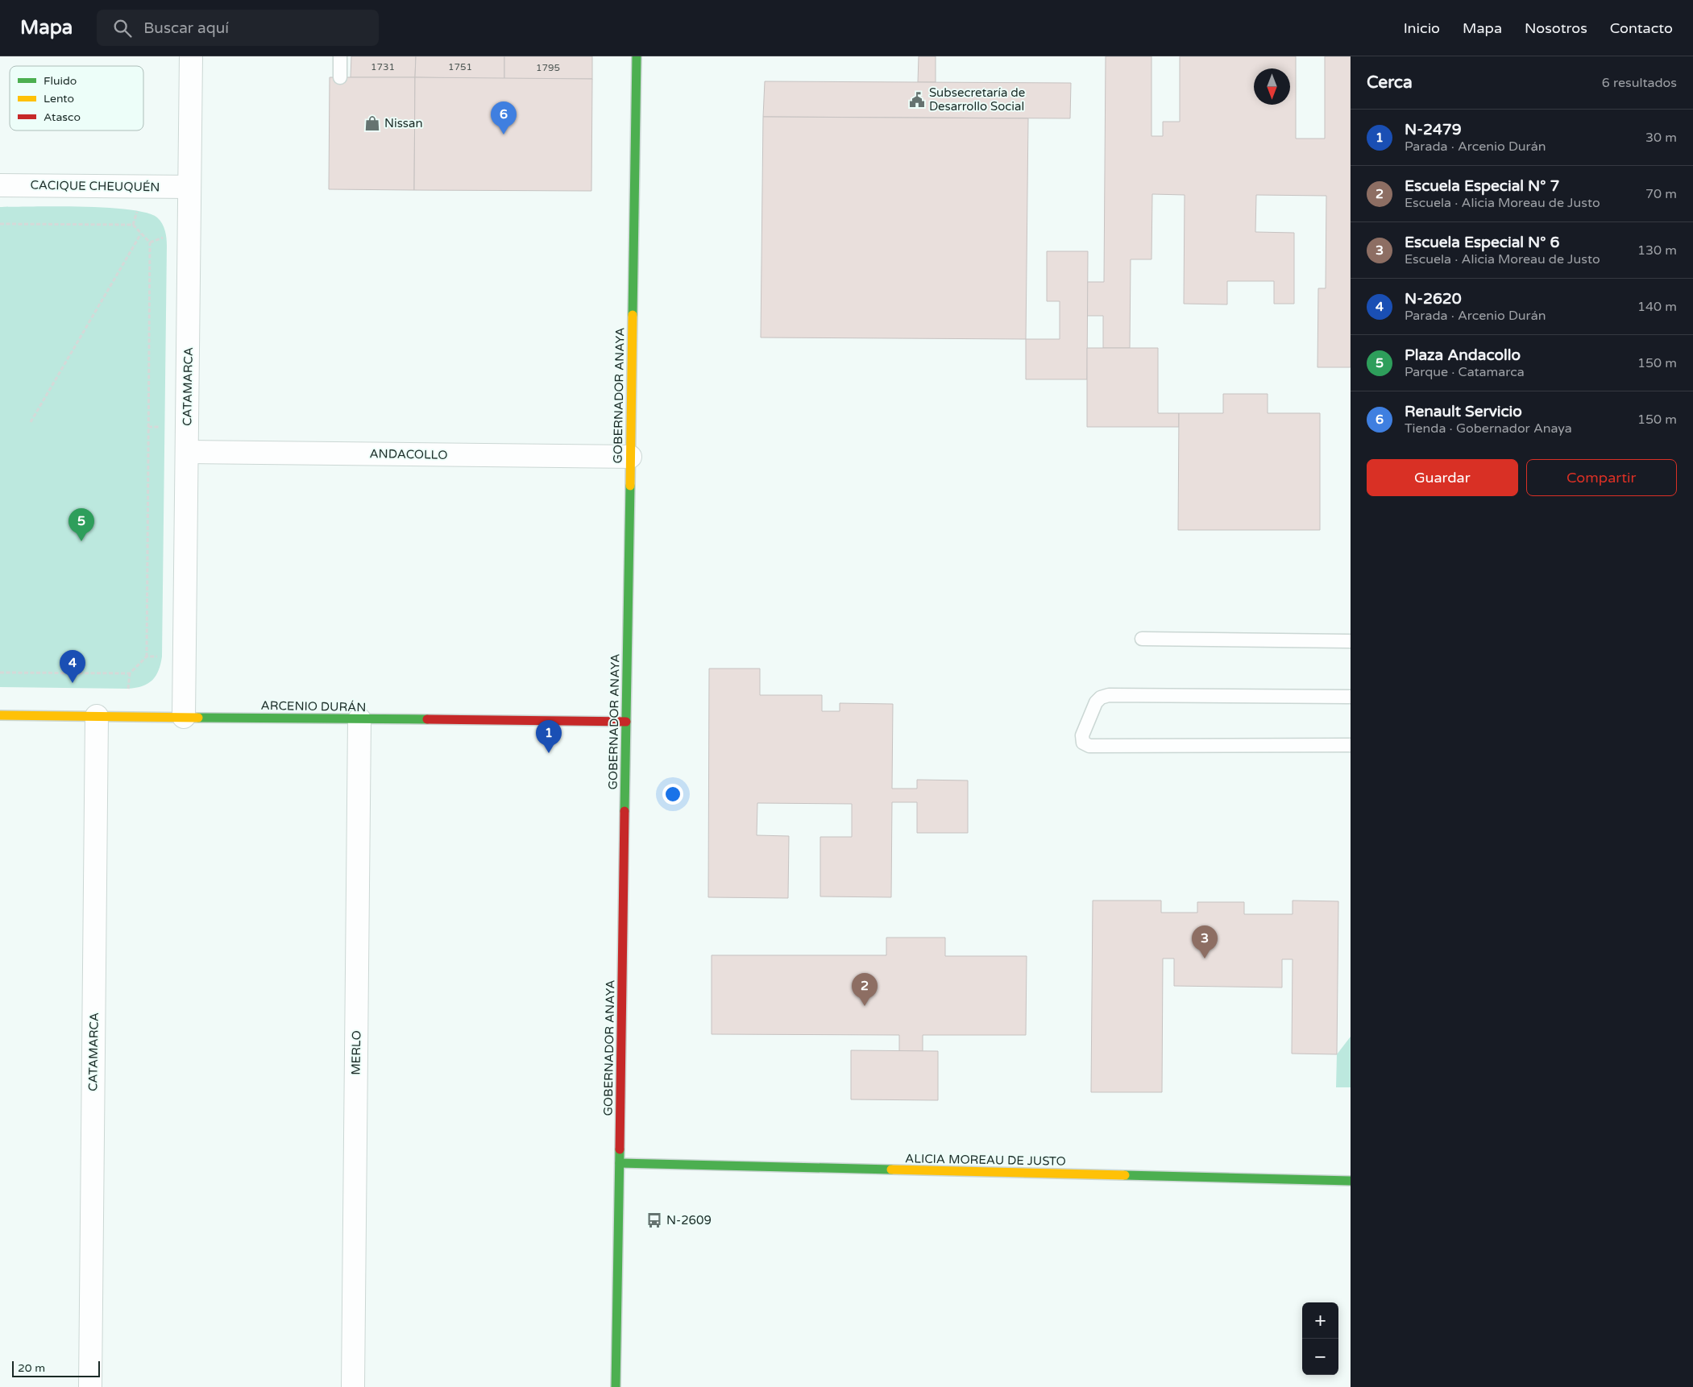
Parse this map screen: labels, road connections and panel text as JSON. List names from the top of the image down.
{
  "streets": {
    "street": [
      "CACIQUE CHEUQUÉN",
      "CATAMARCA",
      "GOBERNADOR ANAYA",
      "ANDACOLLO",
      "ARCENIO DURÁN",
      "MERLO",
      "ALICIA MOREAU DE JUSTO"
    ]
  },
  "crossings": [
    ["CACIQUE CHEUQUÉN", "CATAMARCA"],
    ["CATAMARCA", "ANDACOLLO"],
    ["CATAMARCA", "ARCENIO DURÁN"],
    ["GOBERNADOR ANAYA", "ANDACOLLO"],
    ["GOBERNADOR ANAYA", "ARCENIO DURÁN"],
    ["GOBERNADOR ANAYA", "ALICIA MOREAU DE JUSTO"],
    ["ARCENIO DURÁN", "MERLO"]
  ],
  "places": {
    "public building": ["Subsecretaría de Desarrollo Social"],
    "shop": ["Nissan"],
    "bus stop": ["N-2609"]
  },
  "house_numbers": ["1731", "1751", "1795"],
  "legend": ["Fluido", "Lento", "Atasco"],
  "scale_bar": "20 m",
  "north": "bottom",
  "page": {
    "header": "Mapa",
    "search": "Buscar aquí",
    "nav": [
      "Inicio",
      "Mapa",
      "Nosotros",
      "Contacto"
    ],
    "heading": ["Cerca", "6 resultados"],
    "pins": [
      "6",
      "5",
      "4",
      "1",
      "3",
      "2"
    ],
    "list": [
      {
        "mark": "1",
        "name": "N-2479",
        "note": "Parada · Arcenio Durán",
        "value": "30 m"
      },
      {
        "mark": "2",
        "name": "Escuela Especial N° 7",
        "note": "Escuela · Alicia Moreau de Justo",
        "value": "70 m"
      },
      {
        "mark": "3",
        "name": "Escuela Especial N° 6",
        "note": "Escuela · Alicia Moreau de Justo",
        "value": "130 m"
      },
      {
        "mark": "4",
        "name": "N-2620",
        "note": "Parada · Arcenio Durán",
        "value": "140 m"
      },
      {
        "mark": "5",
        "name": "Plaza Andacollo",
        "note": "Parque · Catamarca",
        "value": "150 m"
      },
      {
        "mark": "6",
        "name": "Renault Servicio",
        "note": "Tienda · Gobernador Anaya",
        "value": "150 m"
      }
    ],
    "buttons": ["Guardar", "Compartir"],
    "map_buttons": ["+", "−"],
    "scale": "20 m"
  }
}
